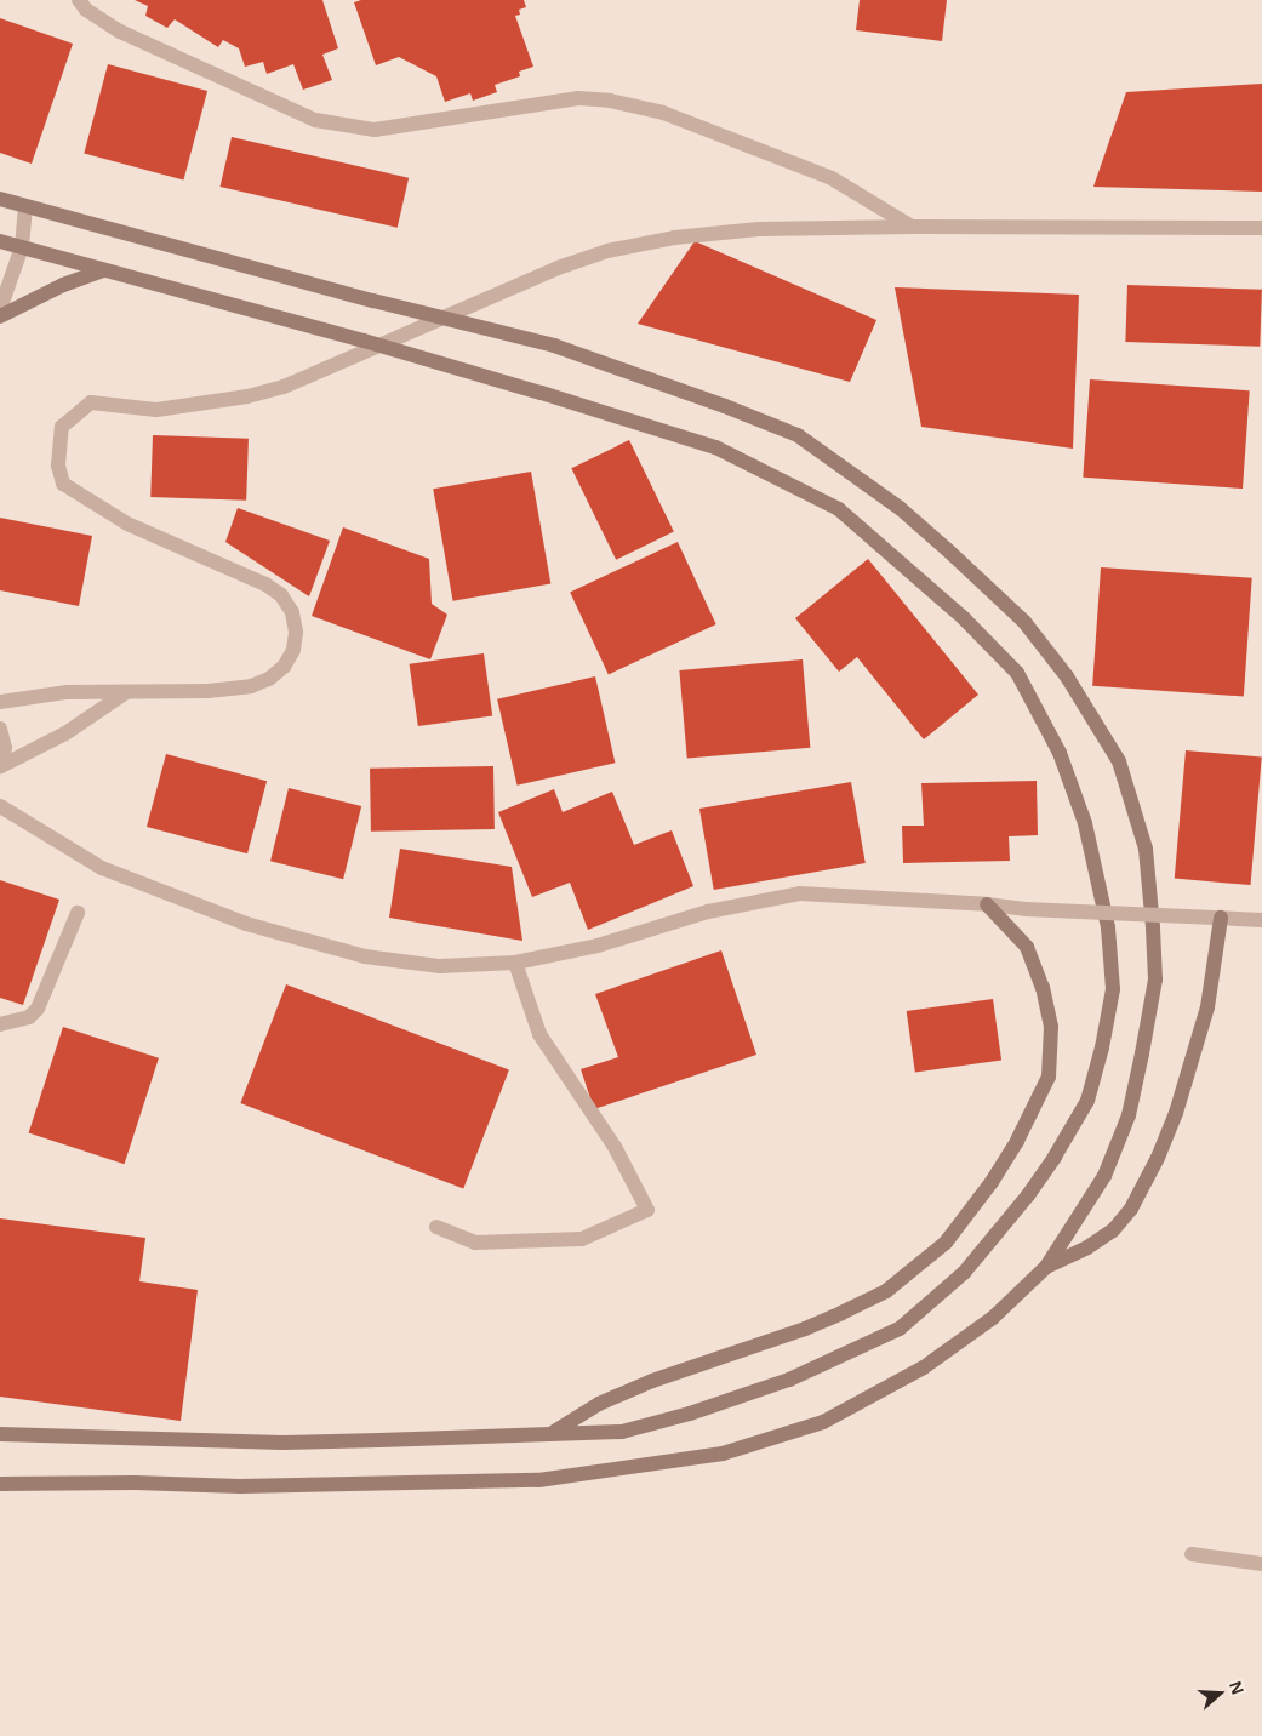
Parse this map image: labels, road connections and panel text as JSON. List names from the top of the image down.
{
  "north": "right"
}
